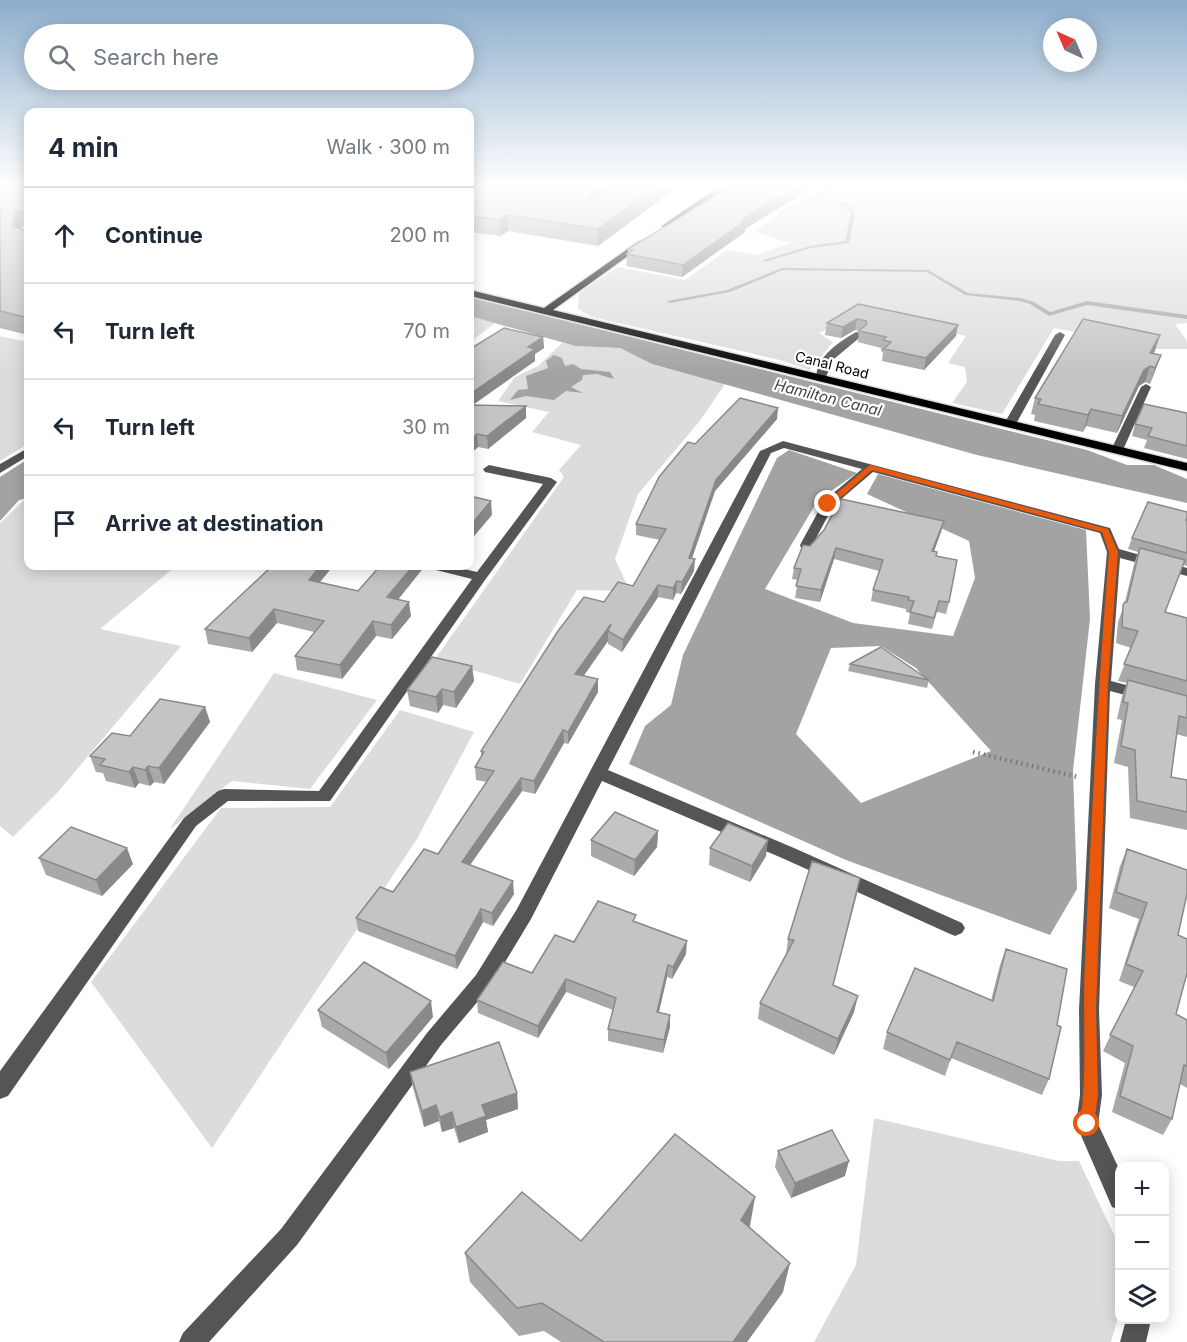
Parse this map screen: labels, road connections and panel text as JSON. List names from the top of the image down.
{
  "streets": {
    "main road": ["Canal Road"]
  },
  "water": ["Hamilton Canal"],
  "north": "top left",
  "page": {
    "search": "Search here",
    "heading": ["4 min", "Walk · 300 m"],
    "list": [
      ["Continue", "200 m"],
      ["Turn left", "70 m"],
      ["Turn left", "30 m"],
      "Arrive at destination"
    ],
    "map_buttons": ["+", "−"]
  }
}
